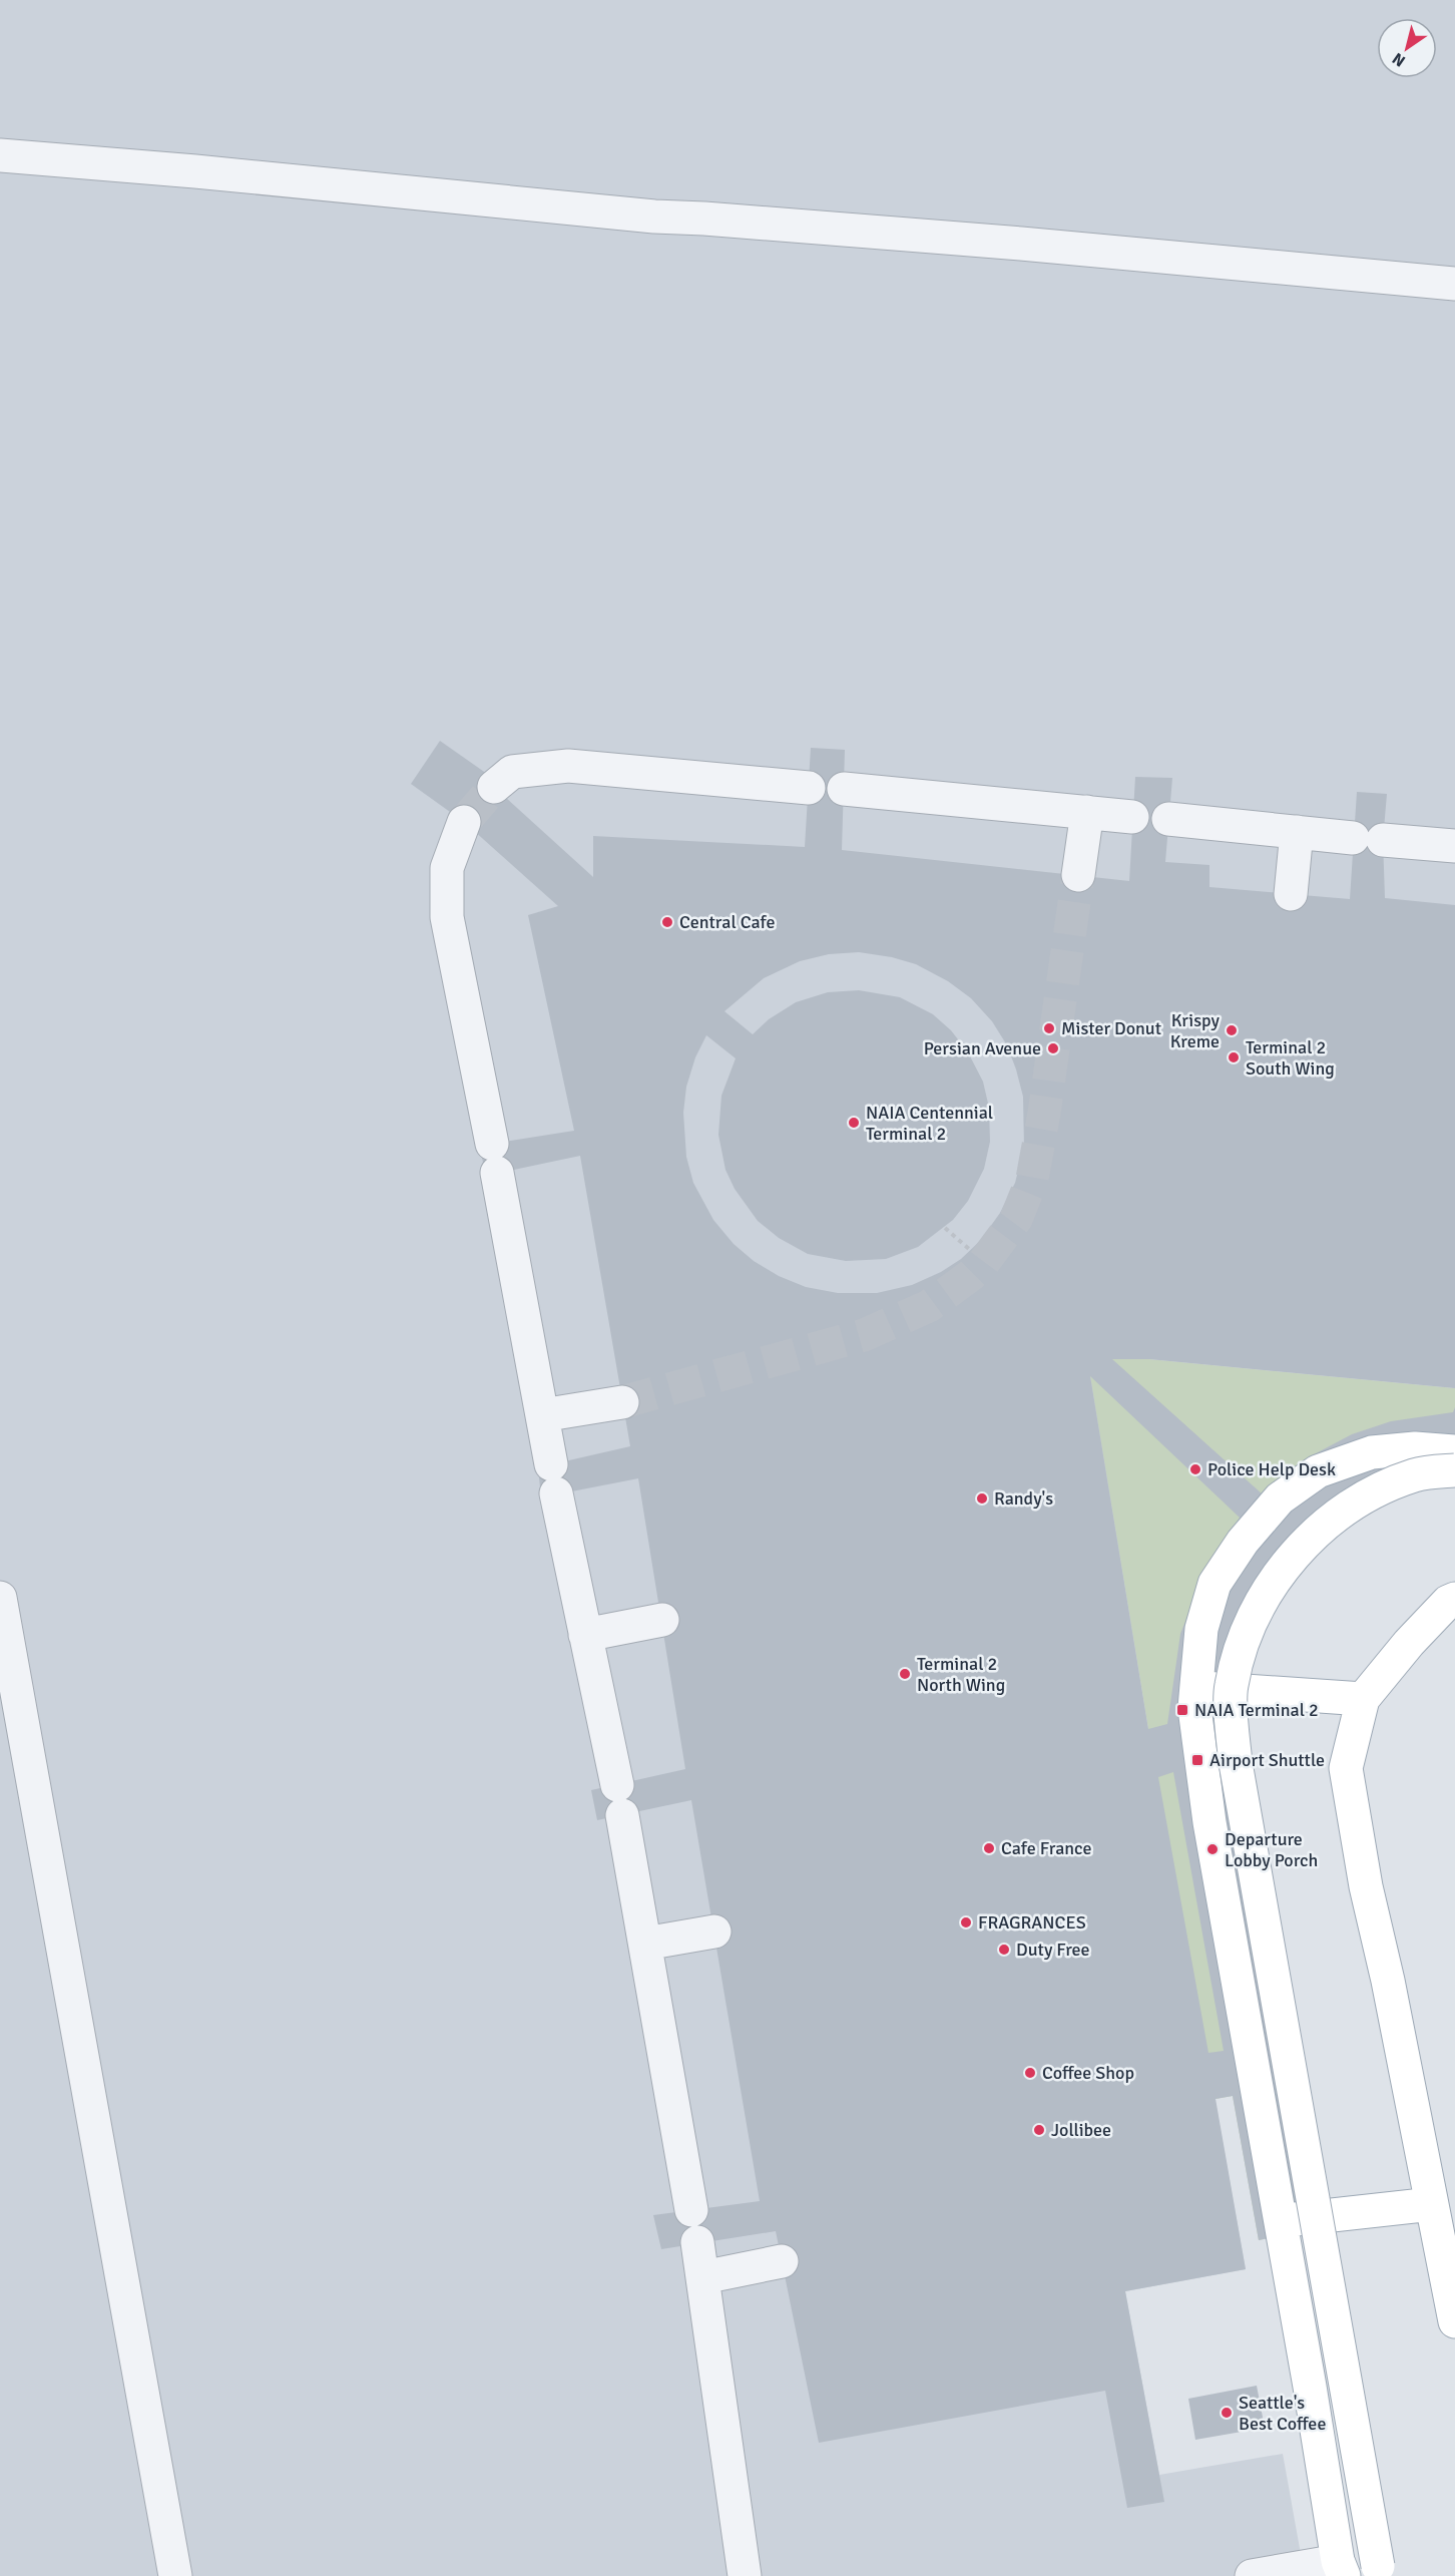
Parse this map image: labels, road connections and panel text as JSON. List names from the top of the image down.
{
  "places": {
    "other": [
      "Central Cafe",
      "Mister Donut",
      "Krispy Kreme",
      "Persian Avenue",
      "Terminal 2 South Wing",
      "NAIA Centennial Terminal 2",
      "Police Help Desk",
      "Randy's",
      "Terminal 2 North Wing",
      "Cafe France",
      "Departure Lobby Porch",
      "FRAGRANCES",
      "Duty Free",
      "Coffee Shop",
      "Jollibee",
      "Seattle's Best Coffee"
    ],
    "transit": ["NAIA Terminal 2", "Airport Shuttle"]
  },
  "north": "bottom left"
}
